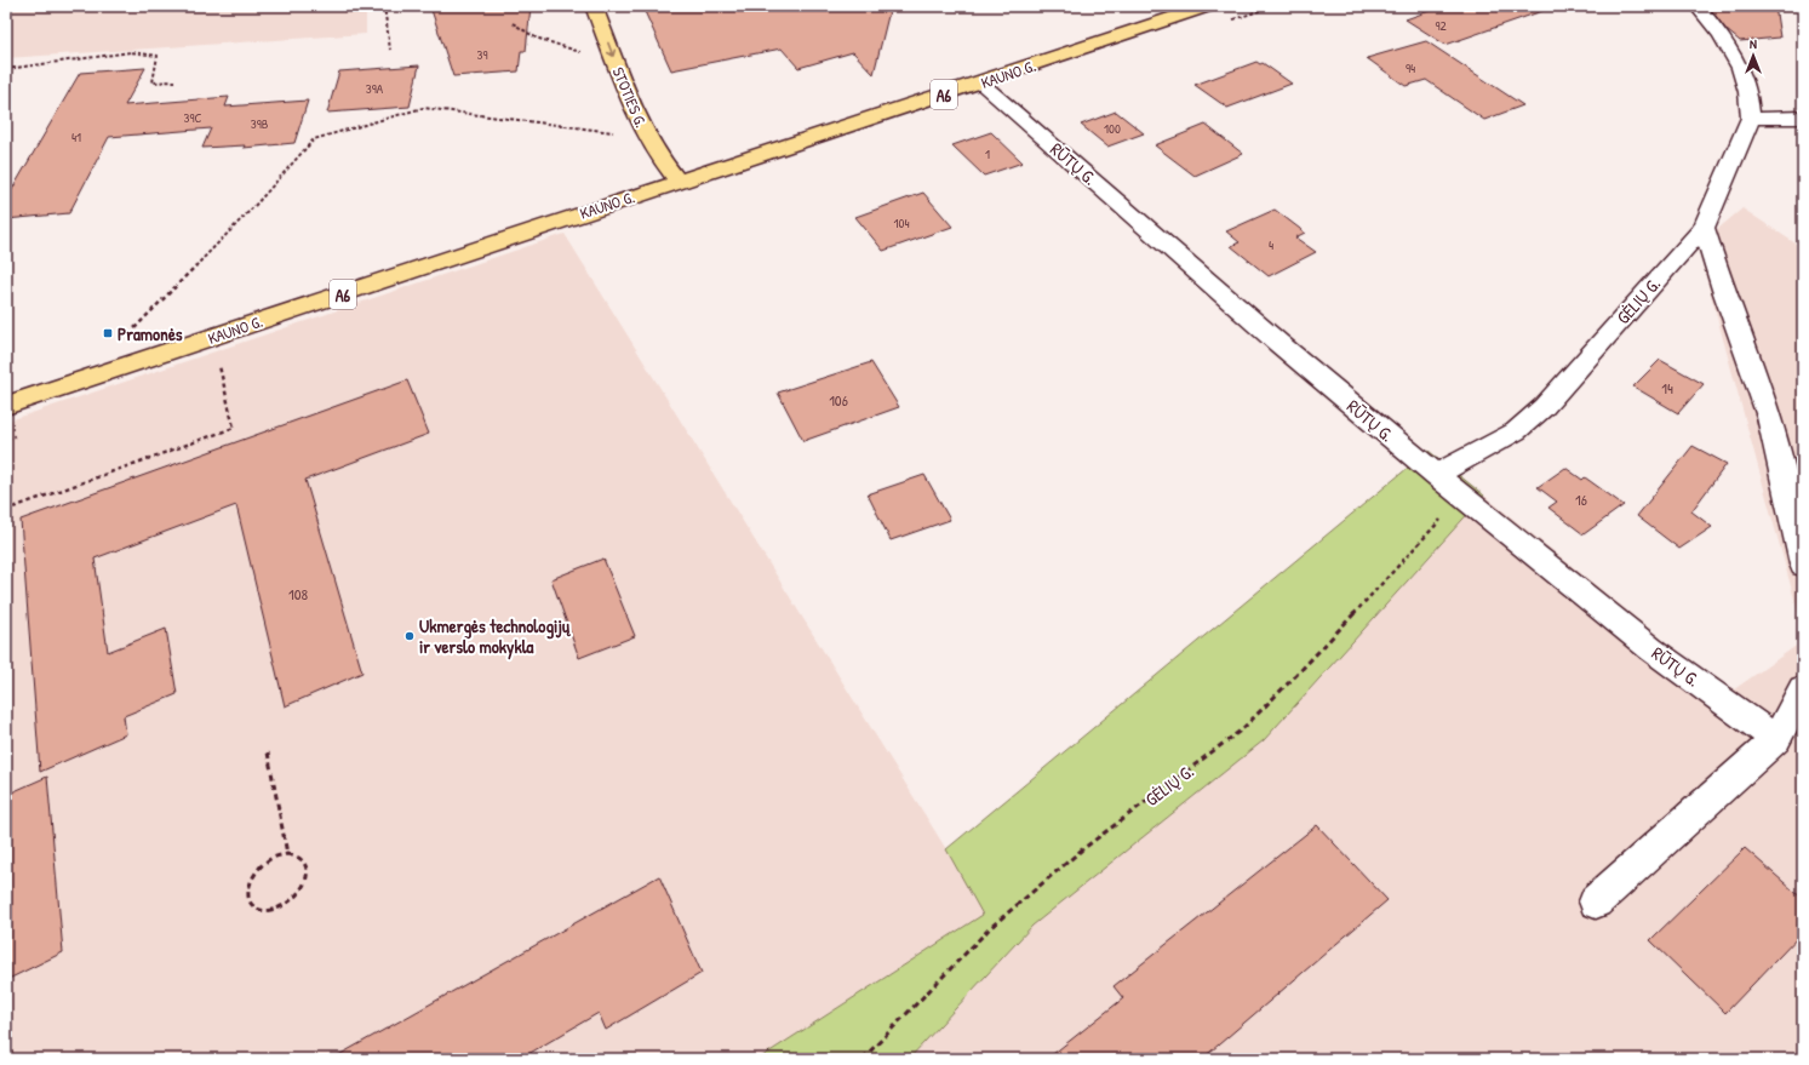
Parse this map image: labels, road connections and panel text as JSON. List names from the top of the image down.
{
  "streets": {
    "main road": ["KAUNO G.", "A6", "STOTIES G."],
    "street": ["RŪTŲ G.", "GĖLIŲ G."]
  },
  "crossings": [
    ["KAUNO G.", "STOTIES G."],
    ["KAUNO G.", "RŪTŲ G."],
    ["RŪTŲ G.", "GĖLIŲ G."]
  ],
  "places": {
    "transit": ["Pramonės"],
    "other": ["Ukmergės technologijų ir verslo mokykla"]
  },
  "house_numbers": [
    "92",
    "39",
    "94",
    "39A",
    "39C",
    "39B",
    "100",
    "41",
    "1",
    "104",
    "4",
    "14",
    "106",
    "16",
    "108"
  ],
  "north": "top"
}
